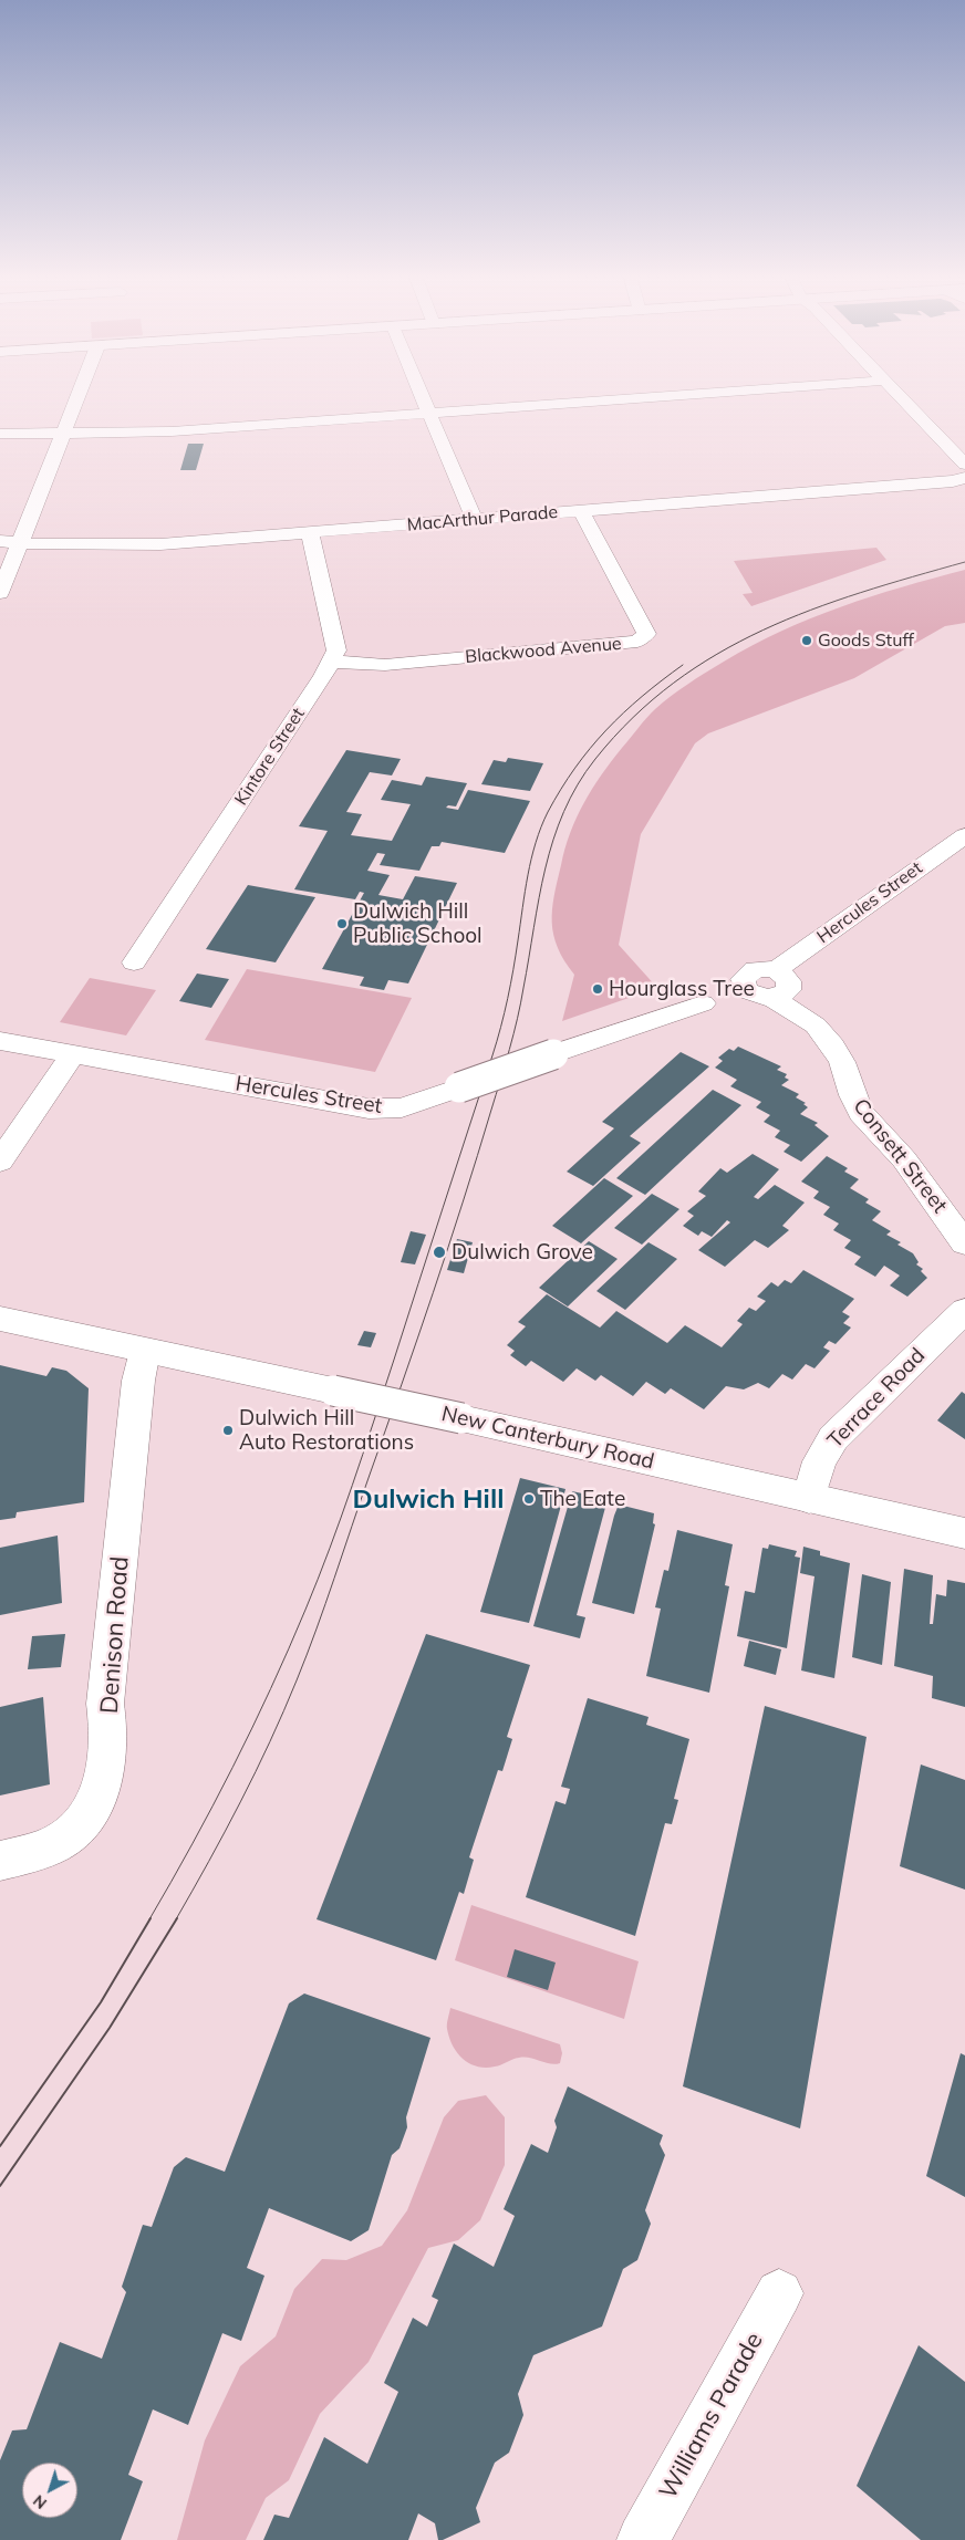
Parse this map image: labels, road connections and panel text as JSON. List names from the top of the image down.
{
  "streets": {
    "main road": [
      "MacArthur Parade",
      "Blackwood Avenue",
      "Kintore Street",
      "Hercules Street",
      "Consett Street",
      "Terrace Road",
      "New Canterbury Road",
      "Denison Road",
      "Williams Parade"
    ]
  },
  "crossings": [
    ["MacArthur Parade", "Blackwood Avenue"],
    ["MacArthur Parade", "Kintore Street"],
    ["Blackwood Avenue", "Kintore Street"],
    ["Hercules Street", "Consett Street"],
    ["Terrace Road", "New Canterbury Road"],
    ["New Canterbury Road", "Denison Road"]
  ],
  "districts": ["Dulwich Hill"],
  "places": [
    "Goods Stuff",
    "Dulwich Hill Public School",
    "Hourglass Tree",
    "Dulwich Grove",
    "Dulwich Hill Auto Restorations",
    "The Eate"
  ],
  "north": "bottom left"
}
